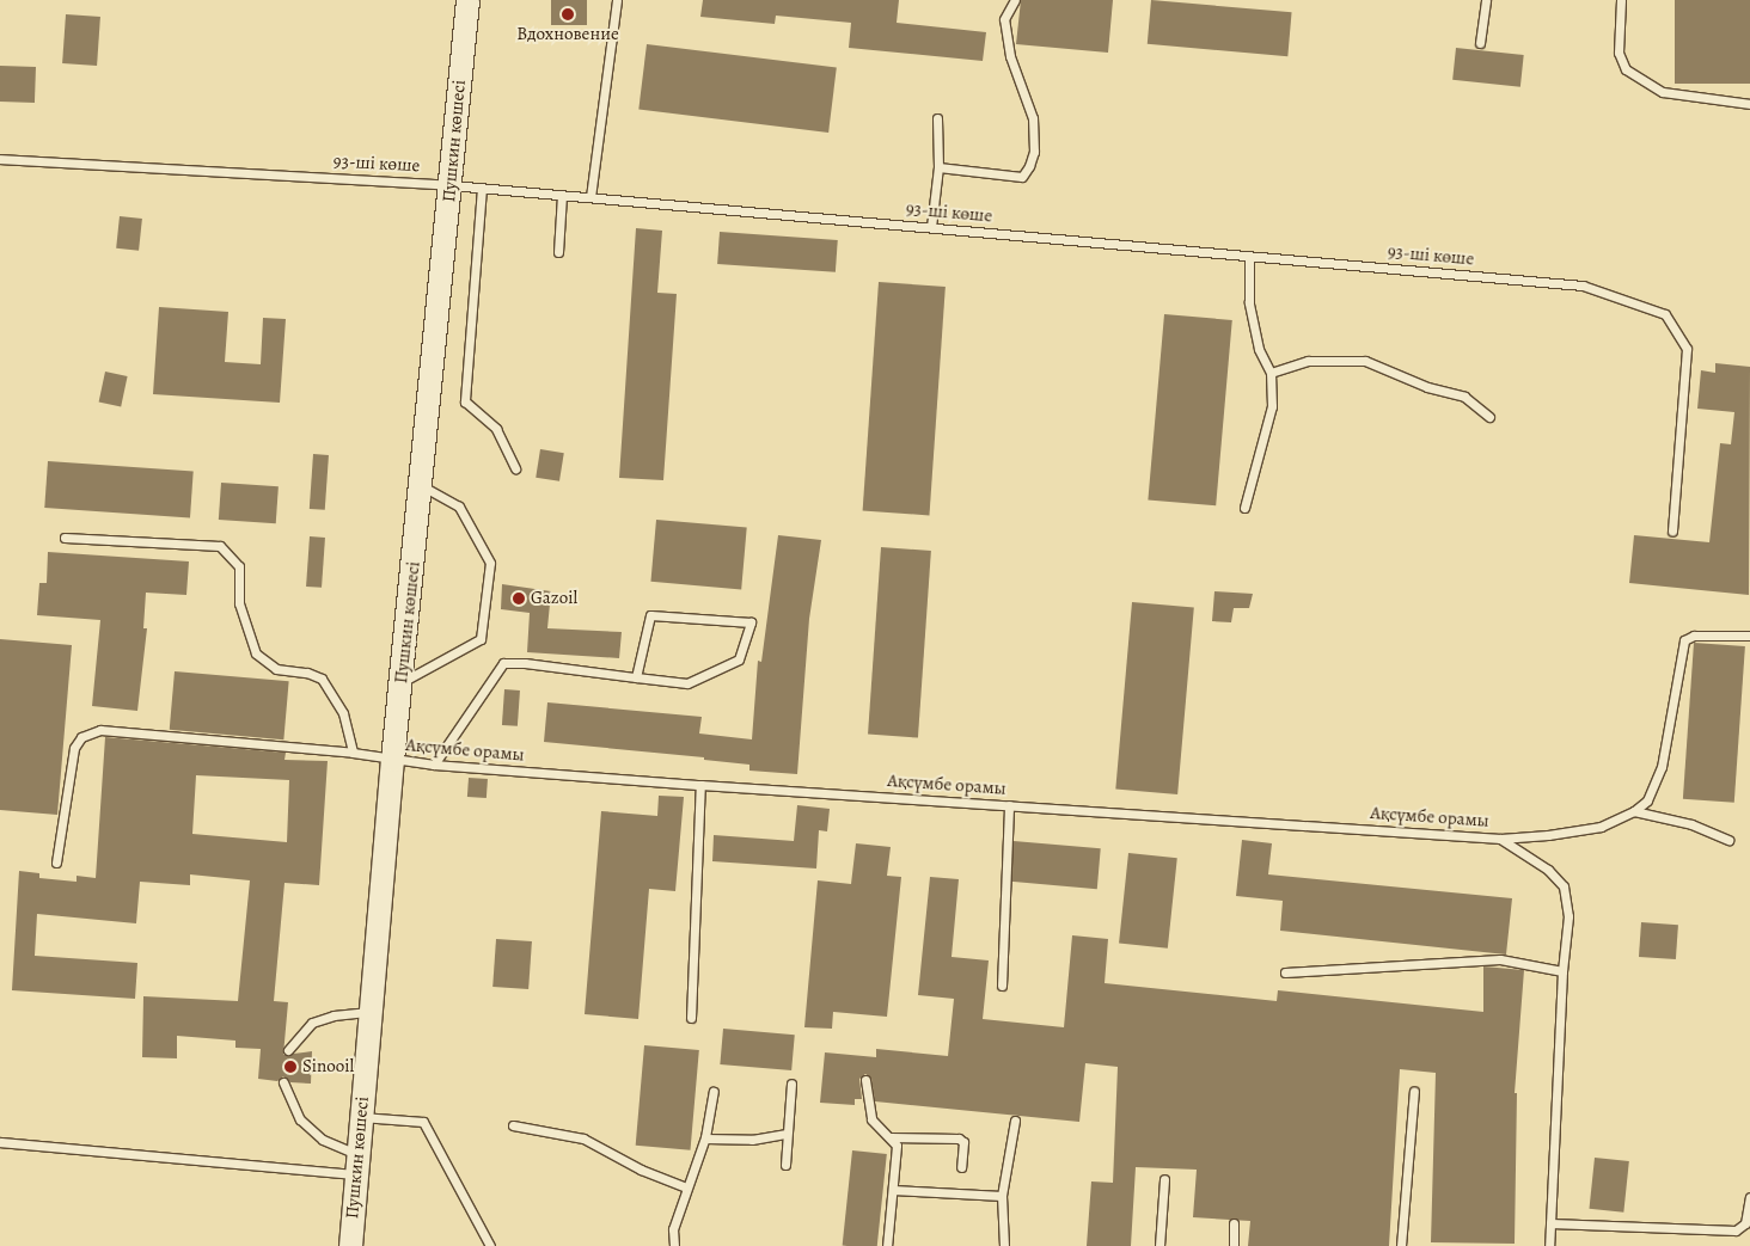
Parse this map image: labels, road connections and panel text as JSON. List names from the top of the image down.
{
  "streets": {
    "main road": ["Пушкин көшесі"],
    "lane": ["93-ші көше", "Ақсүмбе орамы"]
  },
  "crossings": [
    ["Пушкин көшесі", "93-ші көше"],
    ["Пушкин көшесі", "Ақсүмбе орамы"]
  ],
  "places": ["Вдохновение", "Gazoil", "Sinooil"]
}
